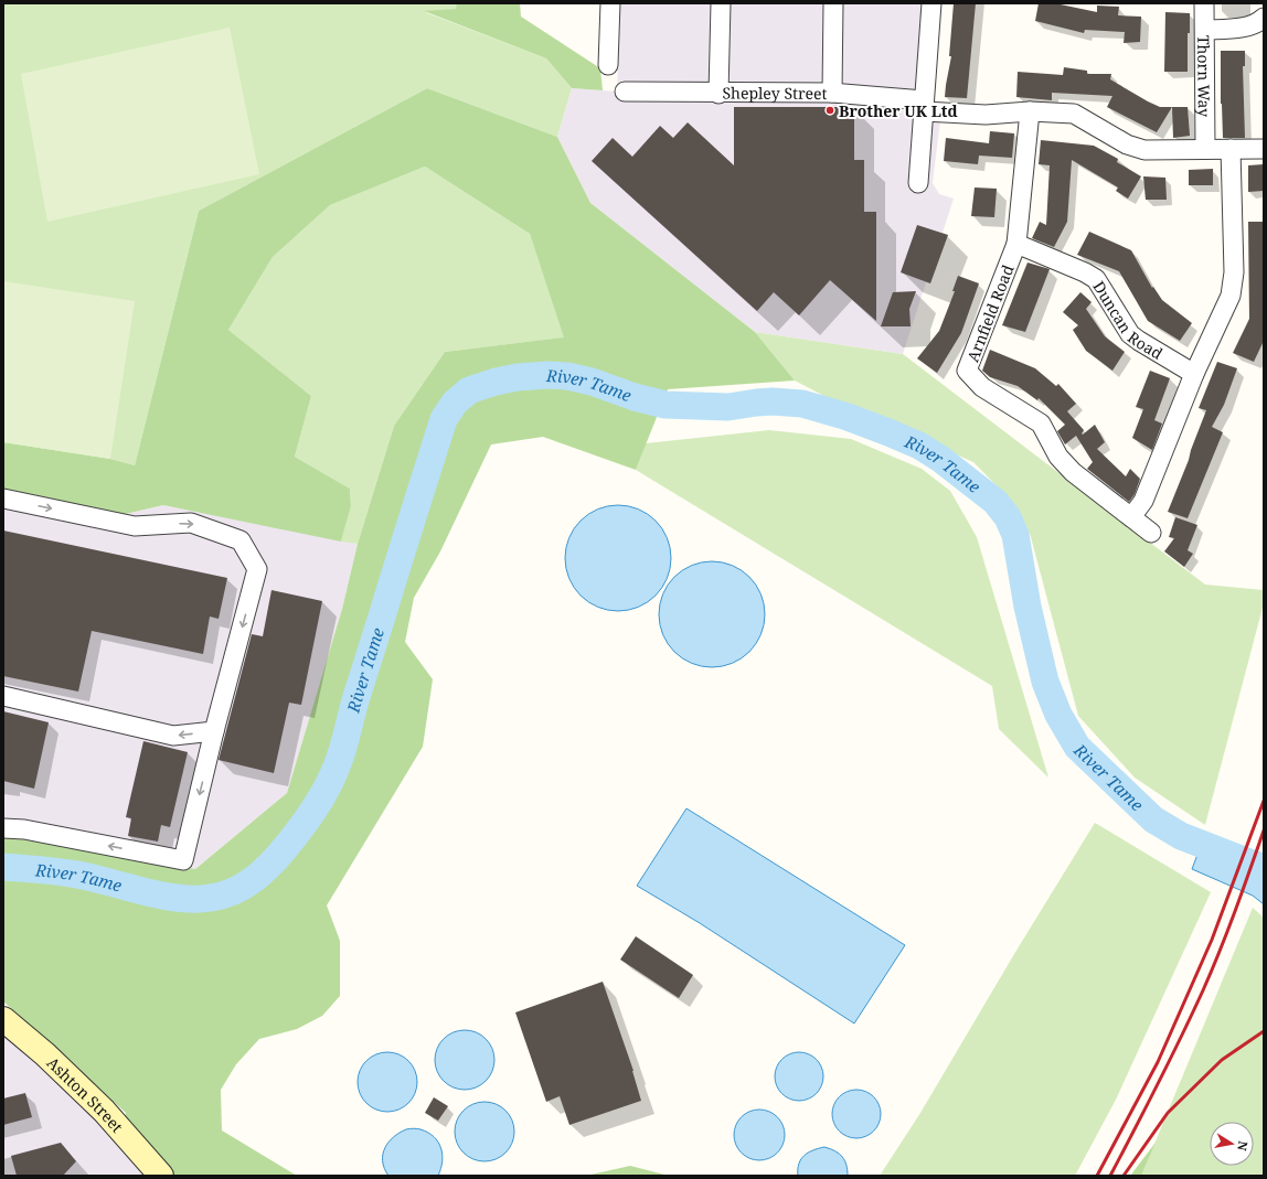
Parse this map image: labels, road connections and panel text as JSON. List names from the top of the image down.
{
  "streets": {
    "main road": ["Ashton Street"],
    "street": [
      "Thorn Way",
      "Shepley Street",
      "Arnfield Road",
      "Duncan Road"
    ]
  },
  "crossings": [
    ["Arnfield Road", "Duncan Road"]
  ],
  "water": ["River Tame"],
  "places": ["Brother UK Ltd"],
  "north": "right"
}
